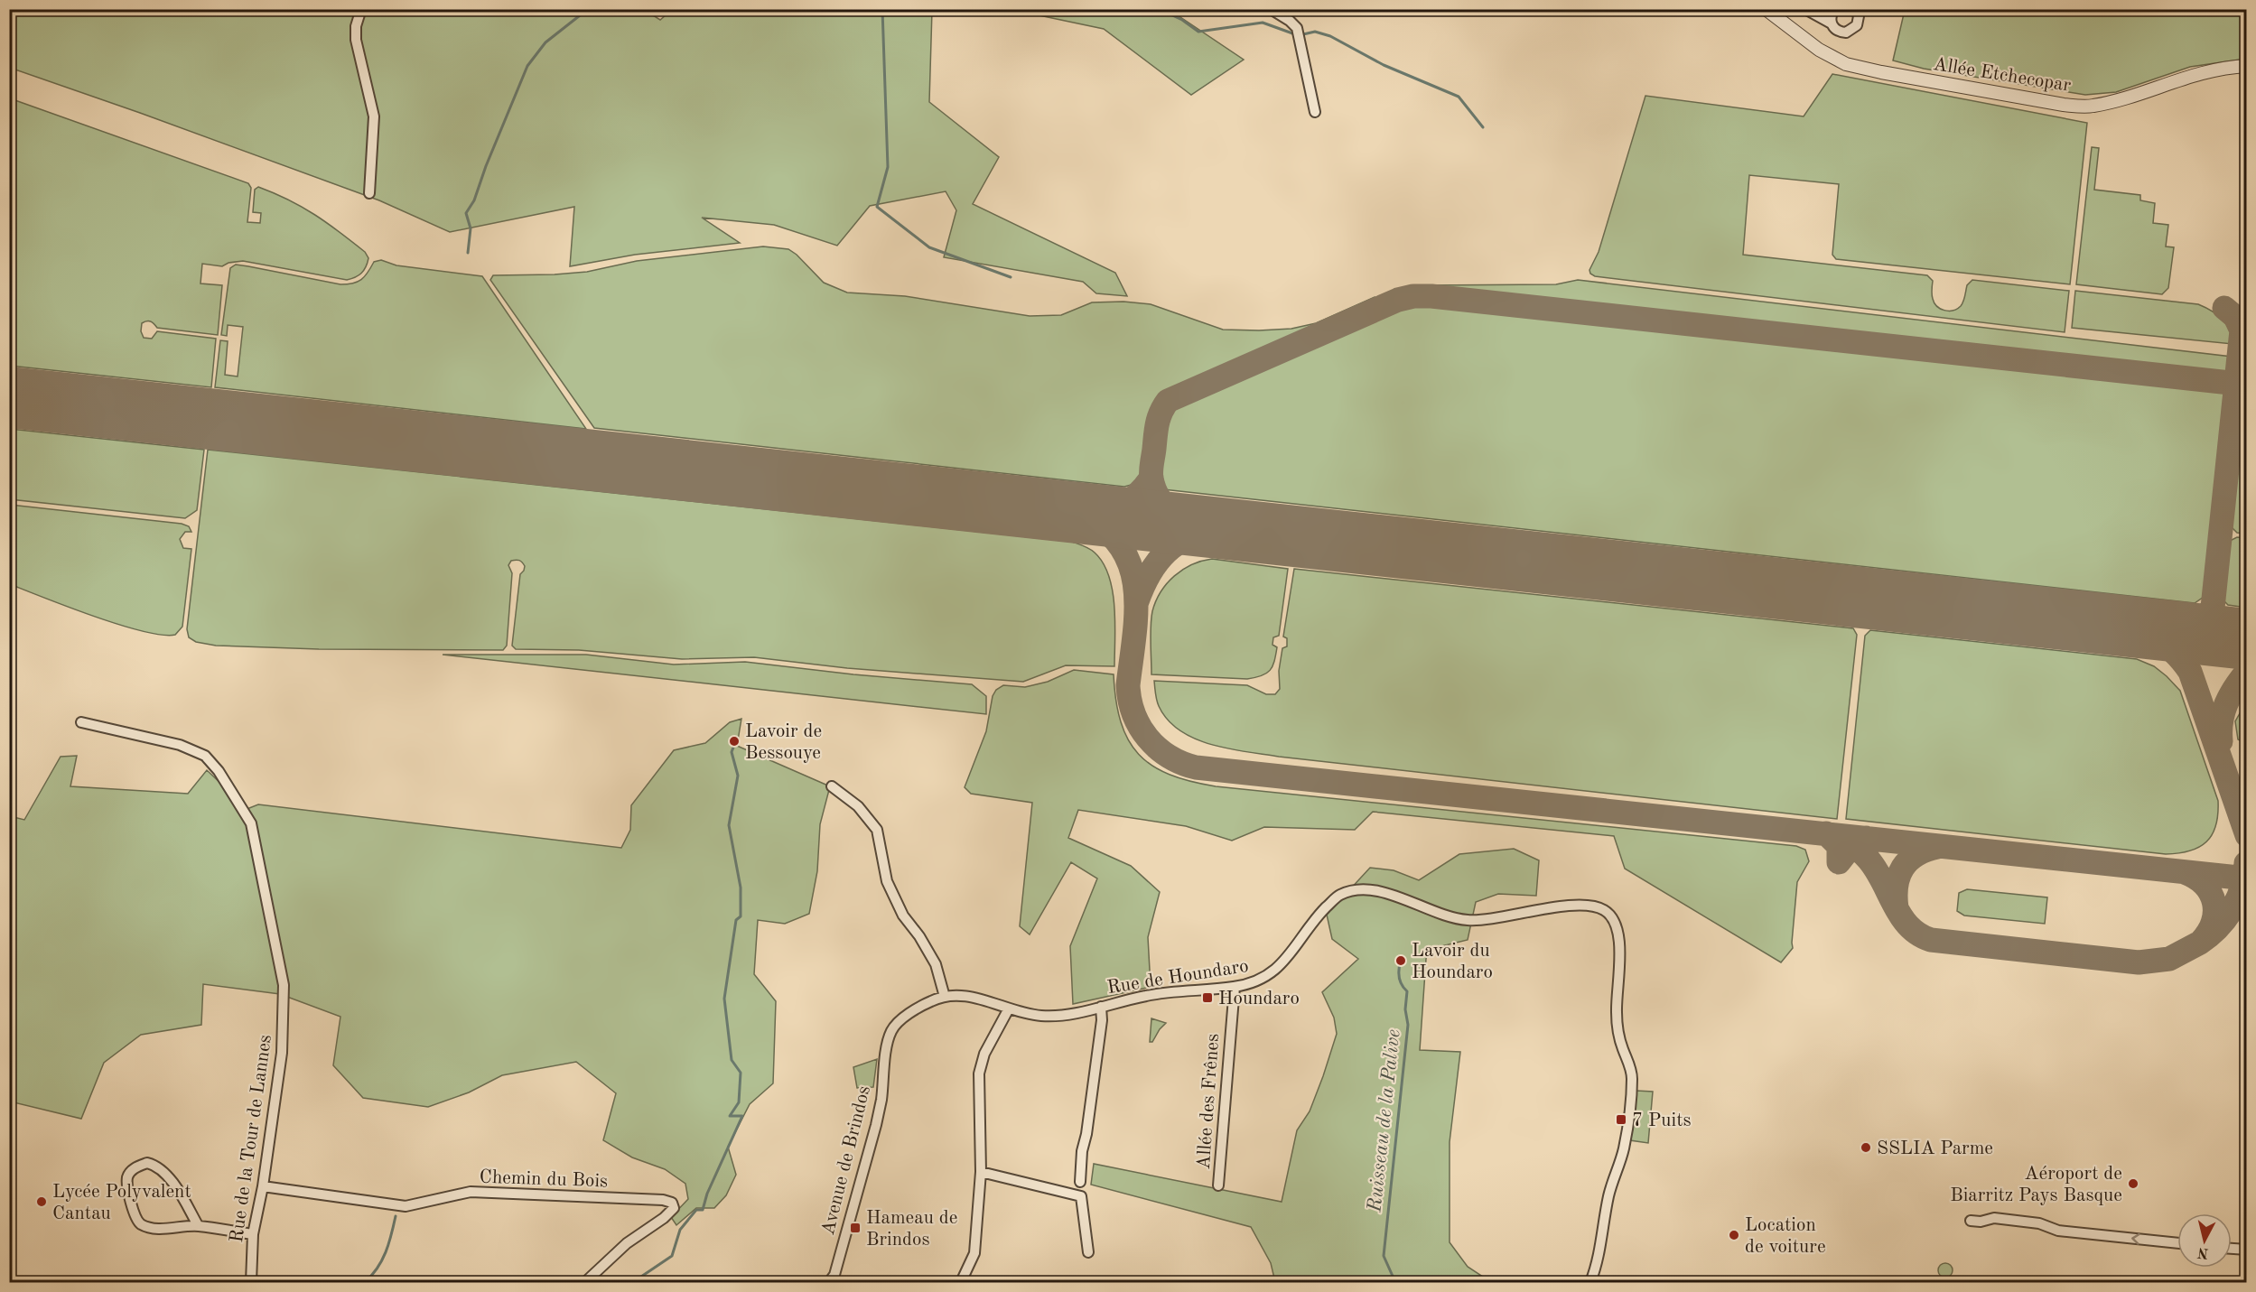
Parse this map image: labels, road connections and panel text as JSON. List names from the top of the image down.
{
  "streets": {
    "street": [
      "Allée Etchecopar",
      "Rue de Houndaro",
      "Allée des Frênes",
      "Rue de la Tour de Lannes",
      "Avenue de Brindos",
      "Chemin du Bois"
    ]
  },
  "crossings": [
    ["Rue de Houndaro", "Allée des Frênes"],
    ["Rue de Houndaro", "Avenue de Brindos"],
    ["Rue de la Tour de Lannes", "Chemin du Bois"]
  ],
  "water": ["Ruisseau de la Palive"],
  "places": {
    "other": [
      "Lavoir de Bessouye",
      "Lavoir du Houndaro",
      "SSLIA Parme",
      "Aéroport de Biarritz Pays Basque",
      "Lycée Polyvalent Cantau",
      "Location de voiture"
    ],
    "transit": ["Houndaro", "7 Puits", "Hameau de Brindos"]
  },
  "north": "bottom"
}
